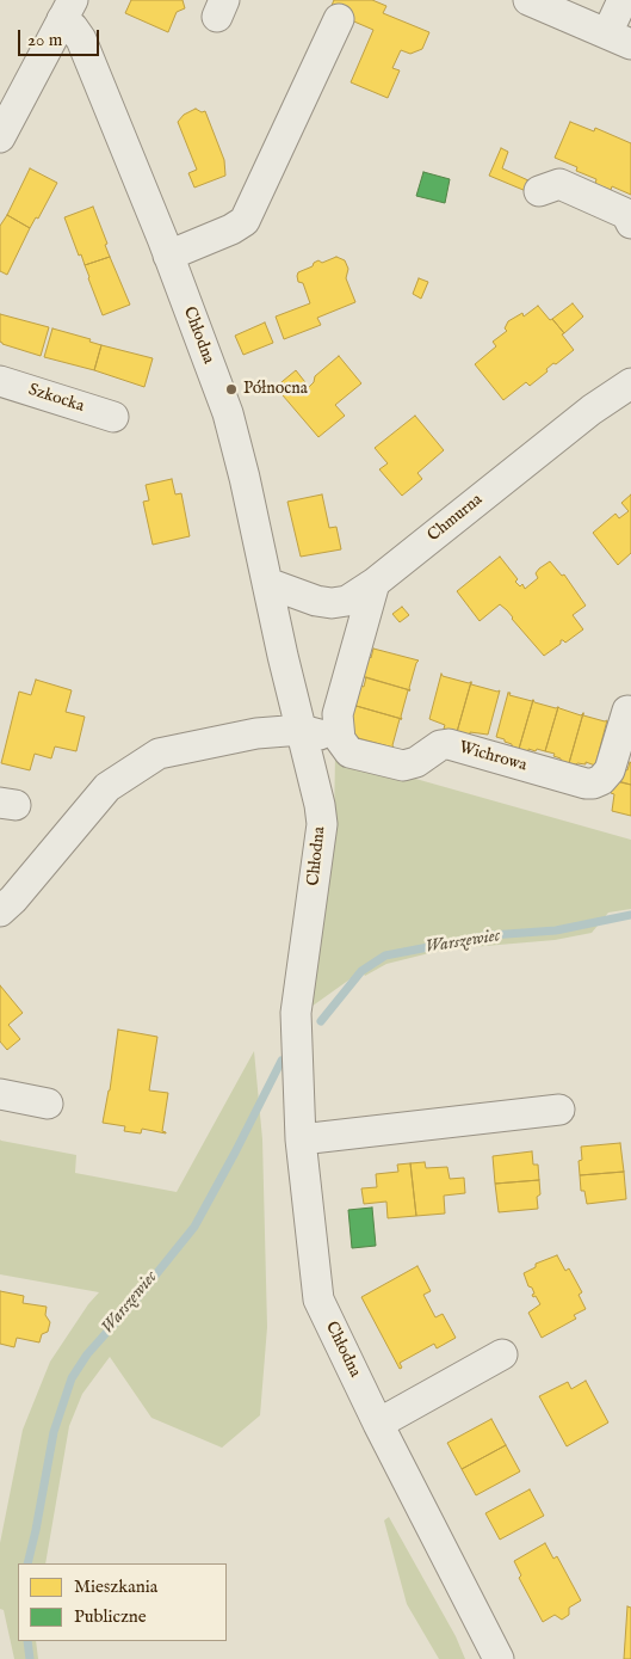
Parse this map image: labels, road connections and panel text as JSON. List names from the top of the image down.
{
  "streets": {
    "street": [
      "Chłodna",
      "Szkocka",
      "Chmurna",
      "Wichrowa"
    ]
  },
  "crossings": [
    ["Chłodna", "Chmurna"]
  ],
  "water": ["Warszewiec"],
  "places": ["Północna"],
  "legend": ["Mieszkania", "Publiczne"],
  "scale_bar": "20 m"
}
